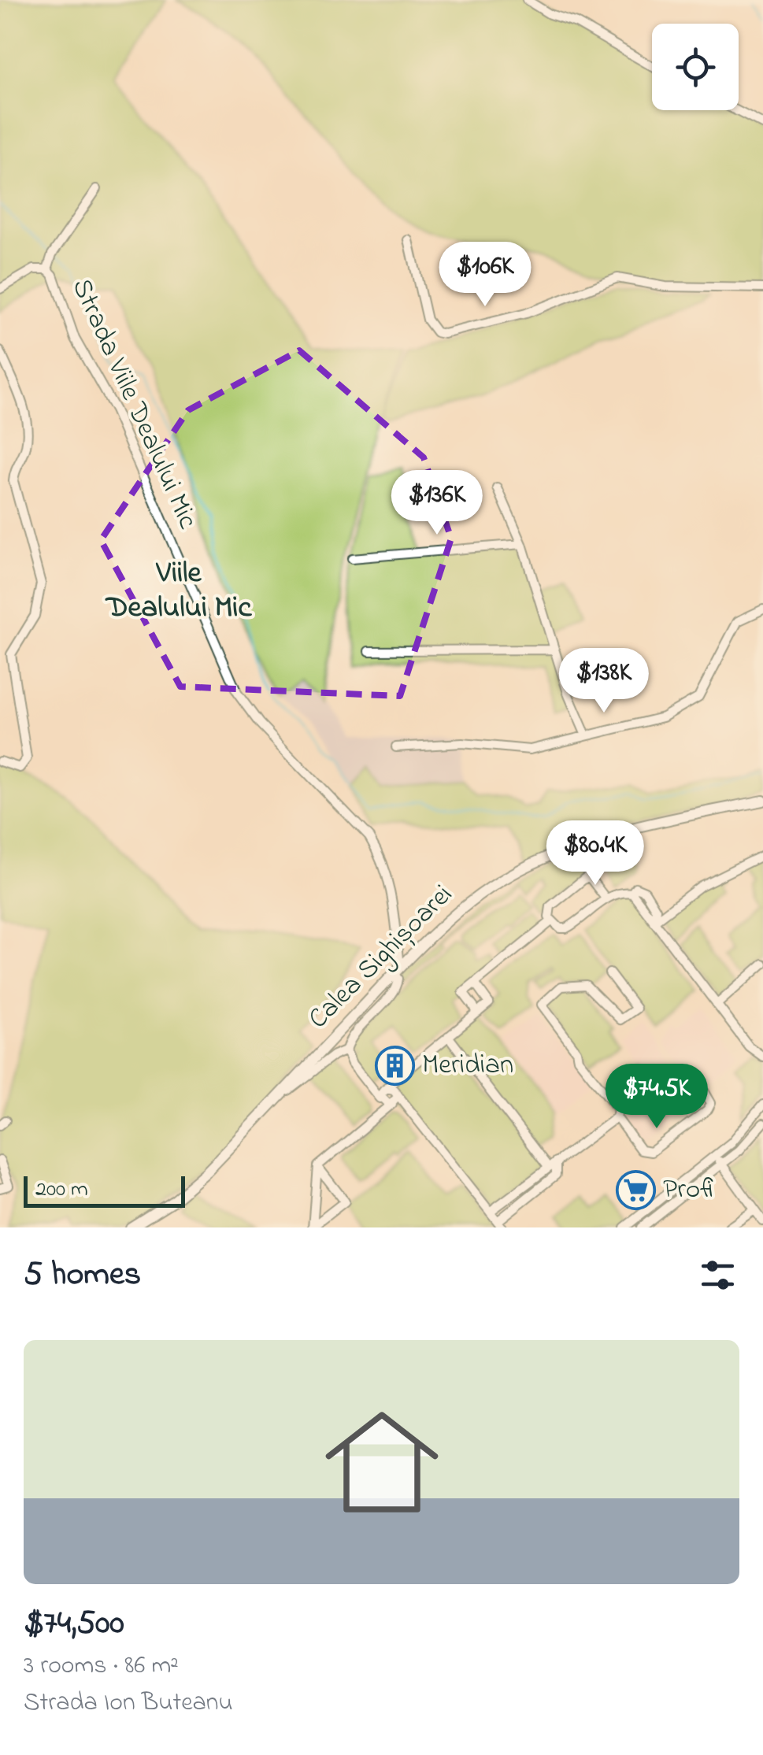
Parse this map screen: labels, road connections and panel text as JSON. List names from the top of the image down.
{
  "streets": {
    "main road": ["Calea Sighișoarei"],
    "street": ["Strada Viile Dealului Mic"]
  },
  "crossings": [
    ["Strada Viile Dealului Mic", "Calea Sighișoarei"]
  ],
  "districts": ["Viile Dealului Mic"],
  "places": {
    "building": ["Meridian"],
    "supermarket": ["Profi"]
  },
  "scale_bar": "200 m",
  "page": {
    "price": [
      "$106K",
      "$136K",
      "$138K",
      "$80.4K",
      "$74.5K"
    ],
    "scale": "200 m",
    "heading": "5 homes",
    "list": [
      {
        "name": "$74,500",
        "note": "3 rooms · 86 m² · Strada Ion Buteanu"
      }
    ]
  }
}
